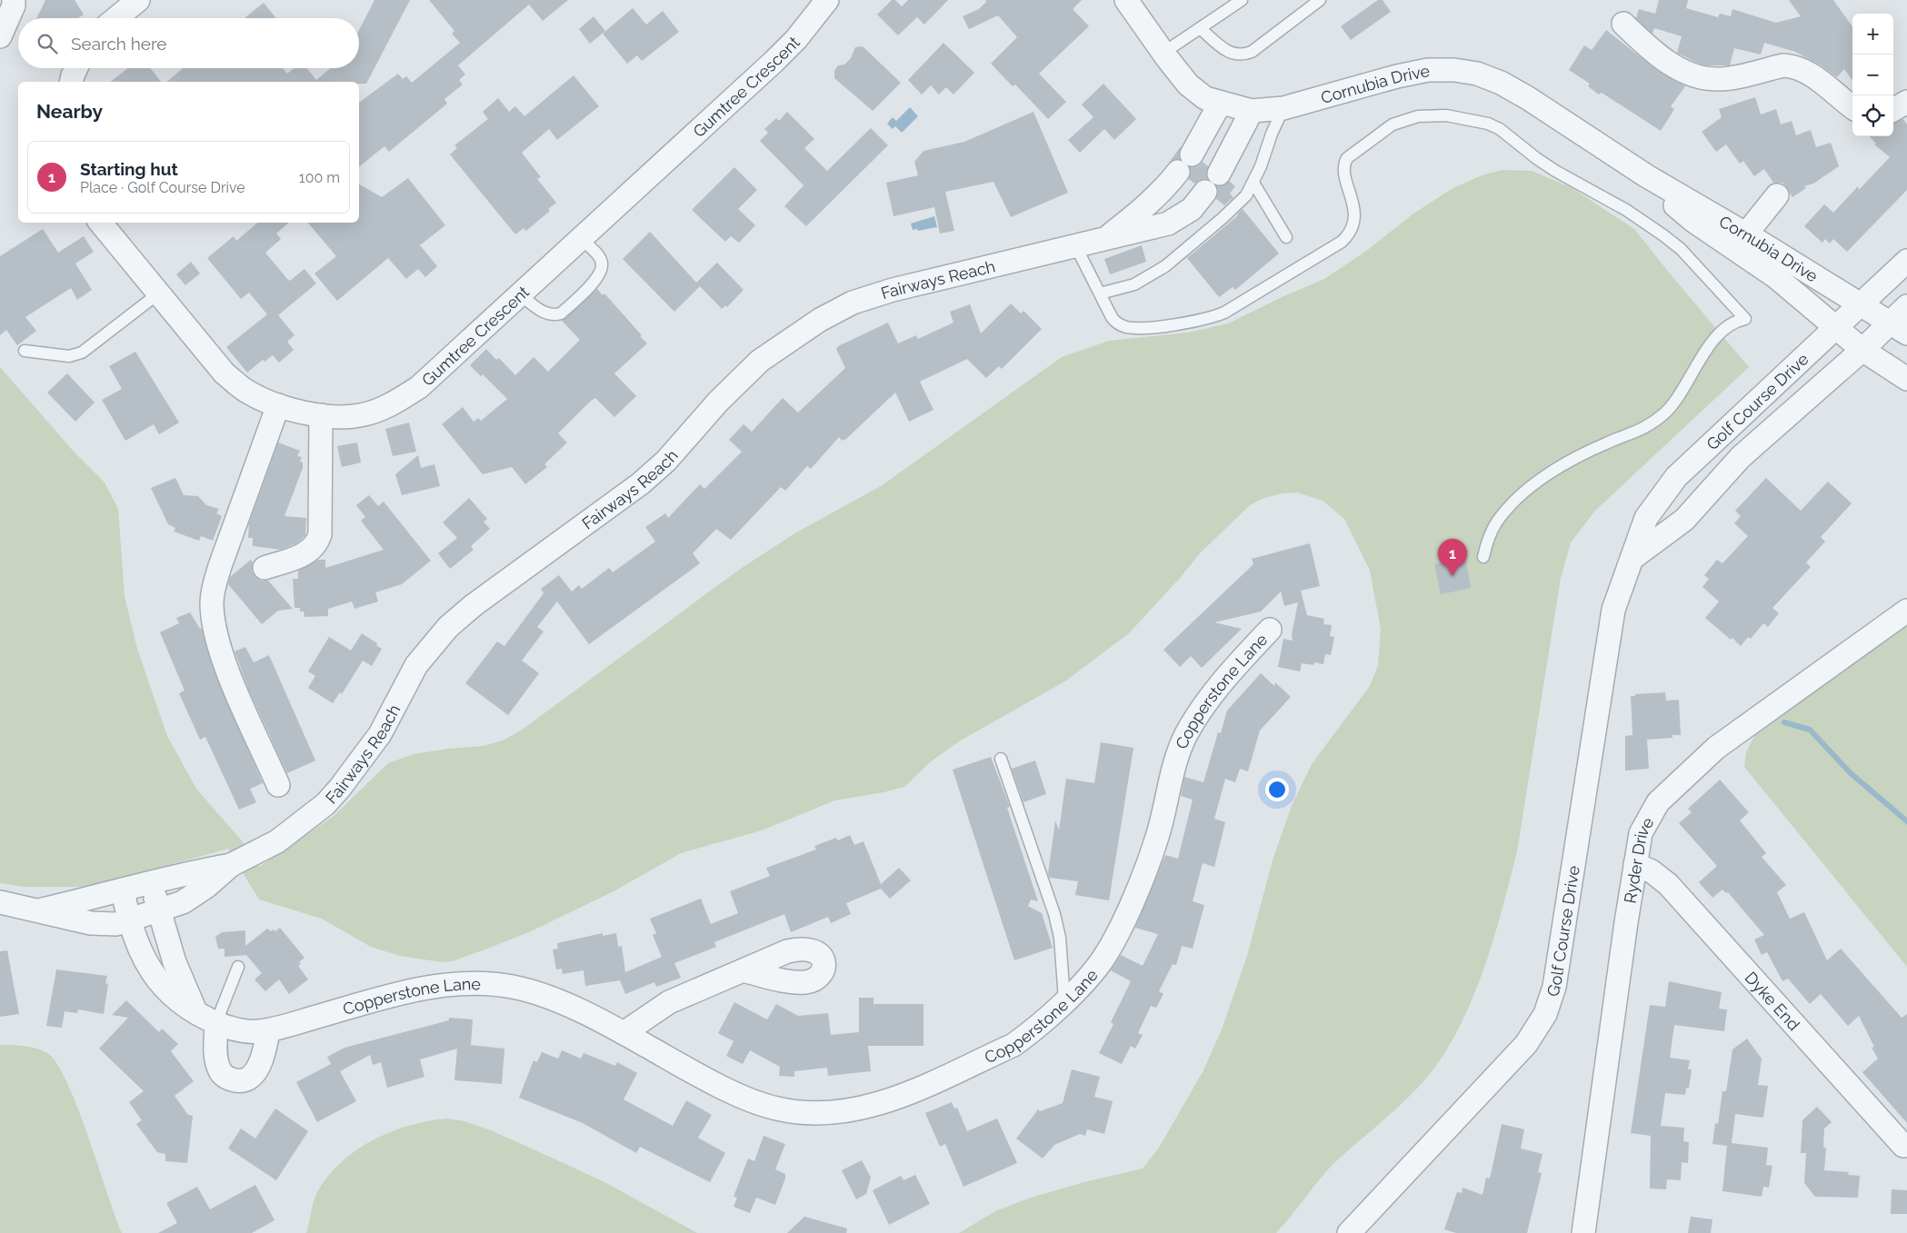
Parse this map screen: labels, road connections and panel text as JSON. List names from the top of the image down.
{
  "streets": {
    "street": [
      "Cornubia Drive",
      "Gumtree Crescent",
      "Fairways Reach",
      "Golf Course Drive",
      "Copperstone Lane",
      "Ryder Drive",
      "Dyke End"
    ]
  },
  "crossings": [
    ["Cornubia Drive", "Fairways Reach"],
    ["Cornubia Drive", "Golf Course Drive"],
    ["Fairways Reach", "Copperstone Lane"],
    ["Ryder Drive", "Dyke End"]
  ],
  "page": {
    "map_buttons": ["+", "−"],
    "search": "Search here",
    "heading": "Nearby",
    "list": [
      {
        "mark": "1",
        "name": "Starting hut",
        "note": "Place · Golf Course Drive",
        "value": "100 m"
      }
    ],
    "pins": "1"
  }
}
